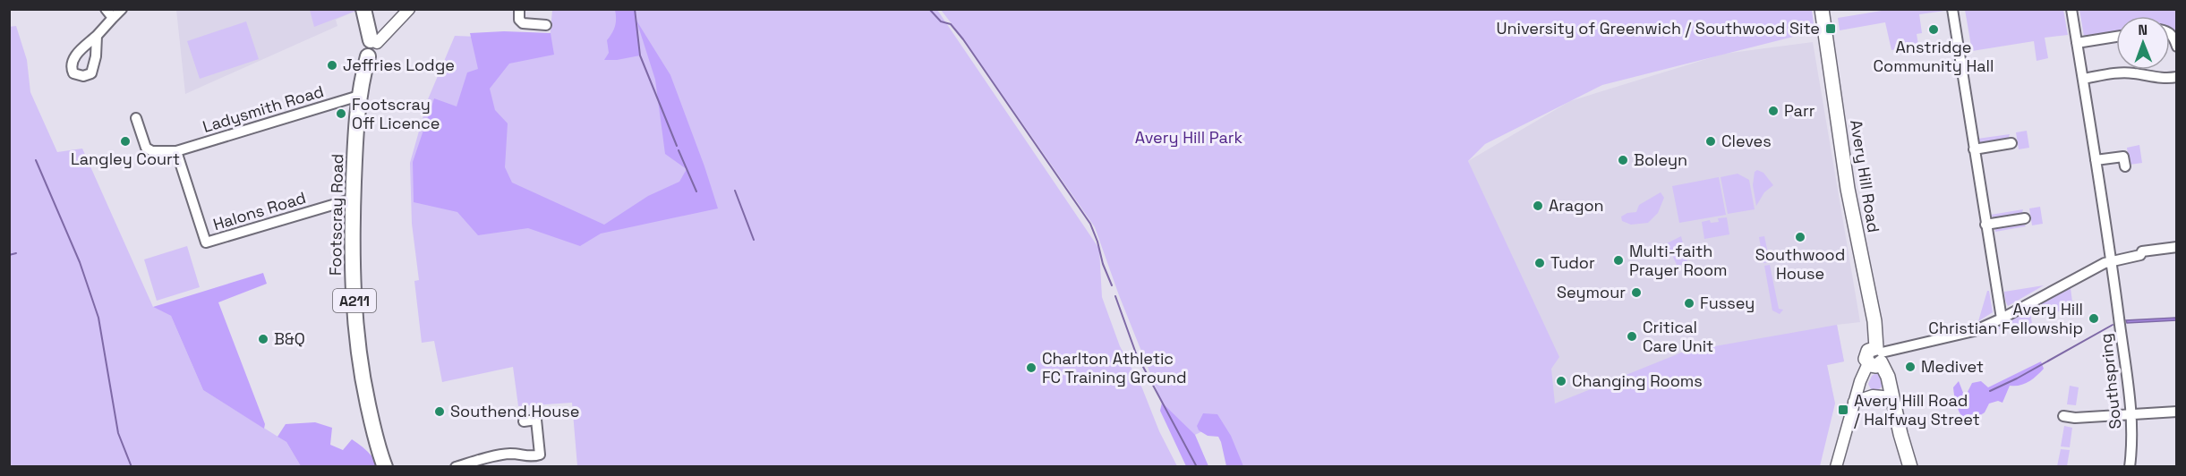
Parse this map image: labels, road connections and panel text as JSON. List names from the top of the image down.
{
  "streets": {
    "main road": ["Avery Hill Road", "Footscray Road", "A211"],
    "street": ["Ladysmith Road", "Halons Road", "Southspring"]
  },
  "crossings": [
    ["Ladysmith Road", "Halons Road"],
    ["Ladysmith Road", "Footscray Road"],
    ["Halons Road", "Footscray Road"],
    ["Footscray Road", "A211"]
  ],
  "parks": ["Avery Hill Park"],
  "places": {
    "transit": ["University of Greenwich / Southwood Site", "Avery Hill Road / Halfway Street"],
    "other": [
      "Anstridge Community Hall",
      "Jeffries Lodge",
      "Parr",
      "Footscray Off Licence",
      "Langley Court",
      "Cleves",
      "Boleyn",
      "Aragon",
      "Southwood House",
      "Multi-faith Prayer Room",
      "Tudor",
      "Seymour",
      "Fussey",
      "Avery Hill Christian Fellowship",
      "Critical Care Unit",
      "B&Q",
      "Medivet",
      "Charlton Athletic FC Training Ground",
      "Changing Rooms",
      "Southend House"
    ]
  },
  "north": "top"
}
